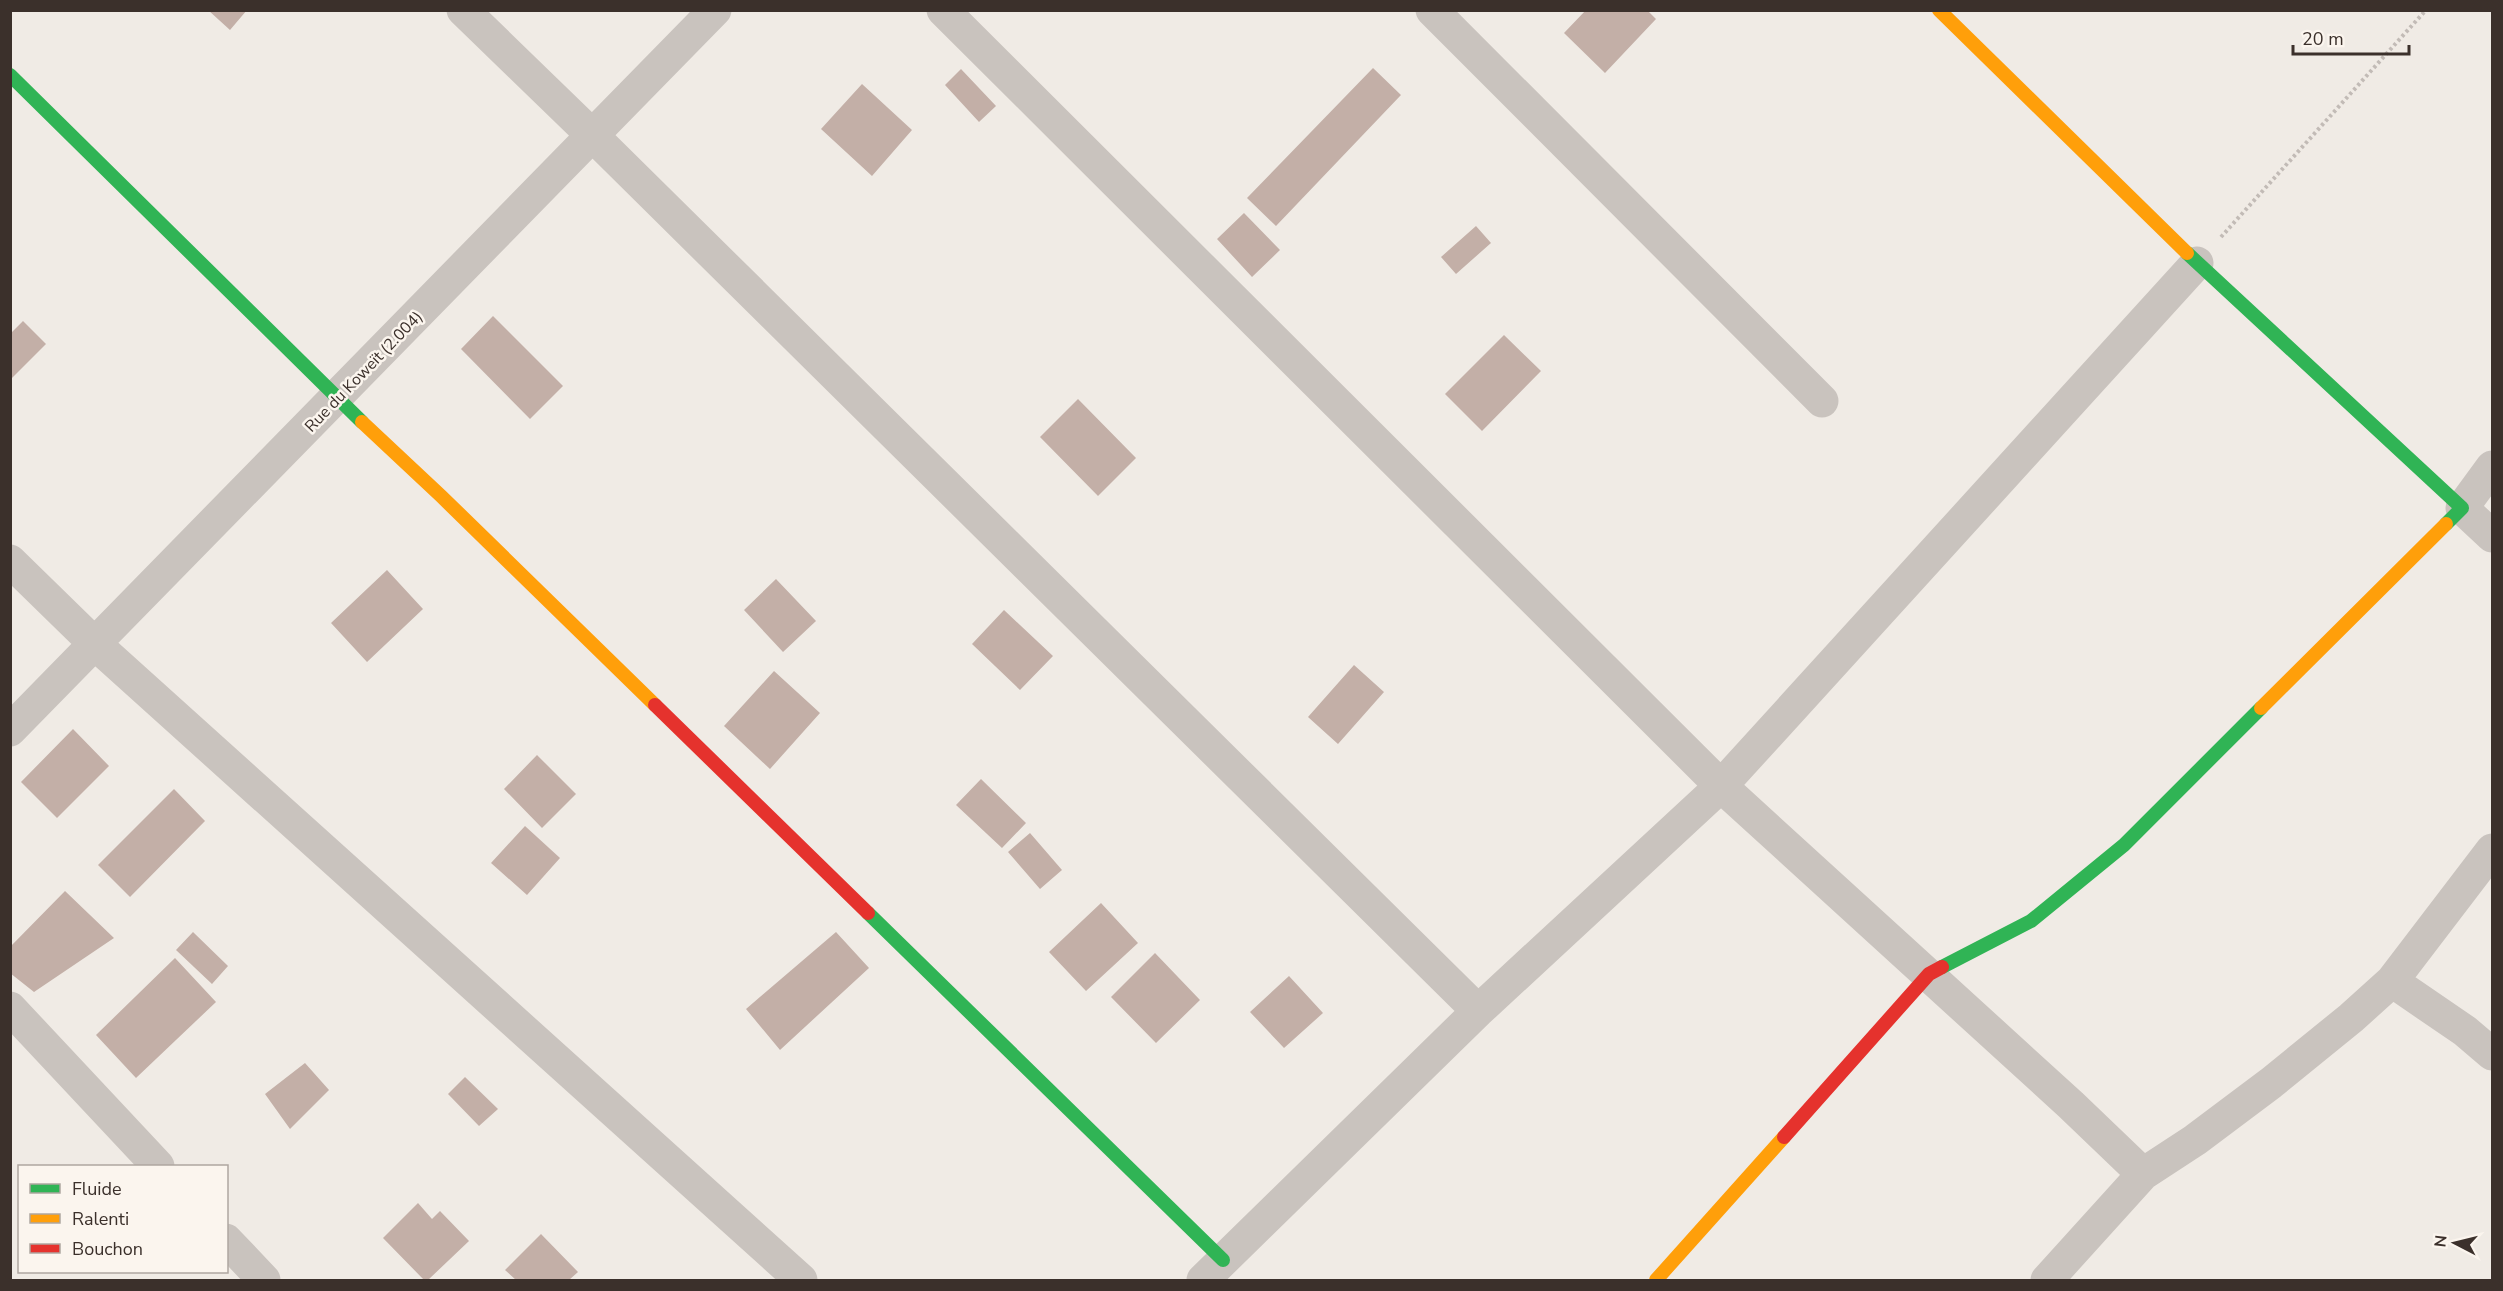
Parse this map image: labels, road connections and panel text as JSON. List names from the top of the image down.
{
  "streets": {
    "street": ["Rue du Koweït (2.004)"]
  },
  "legend": ["Fluide", "Ralenti", "Bouchon"],
  "scale_bar": "20 m",
  "north": "left"
}
